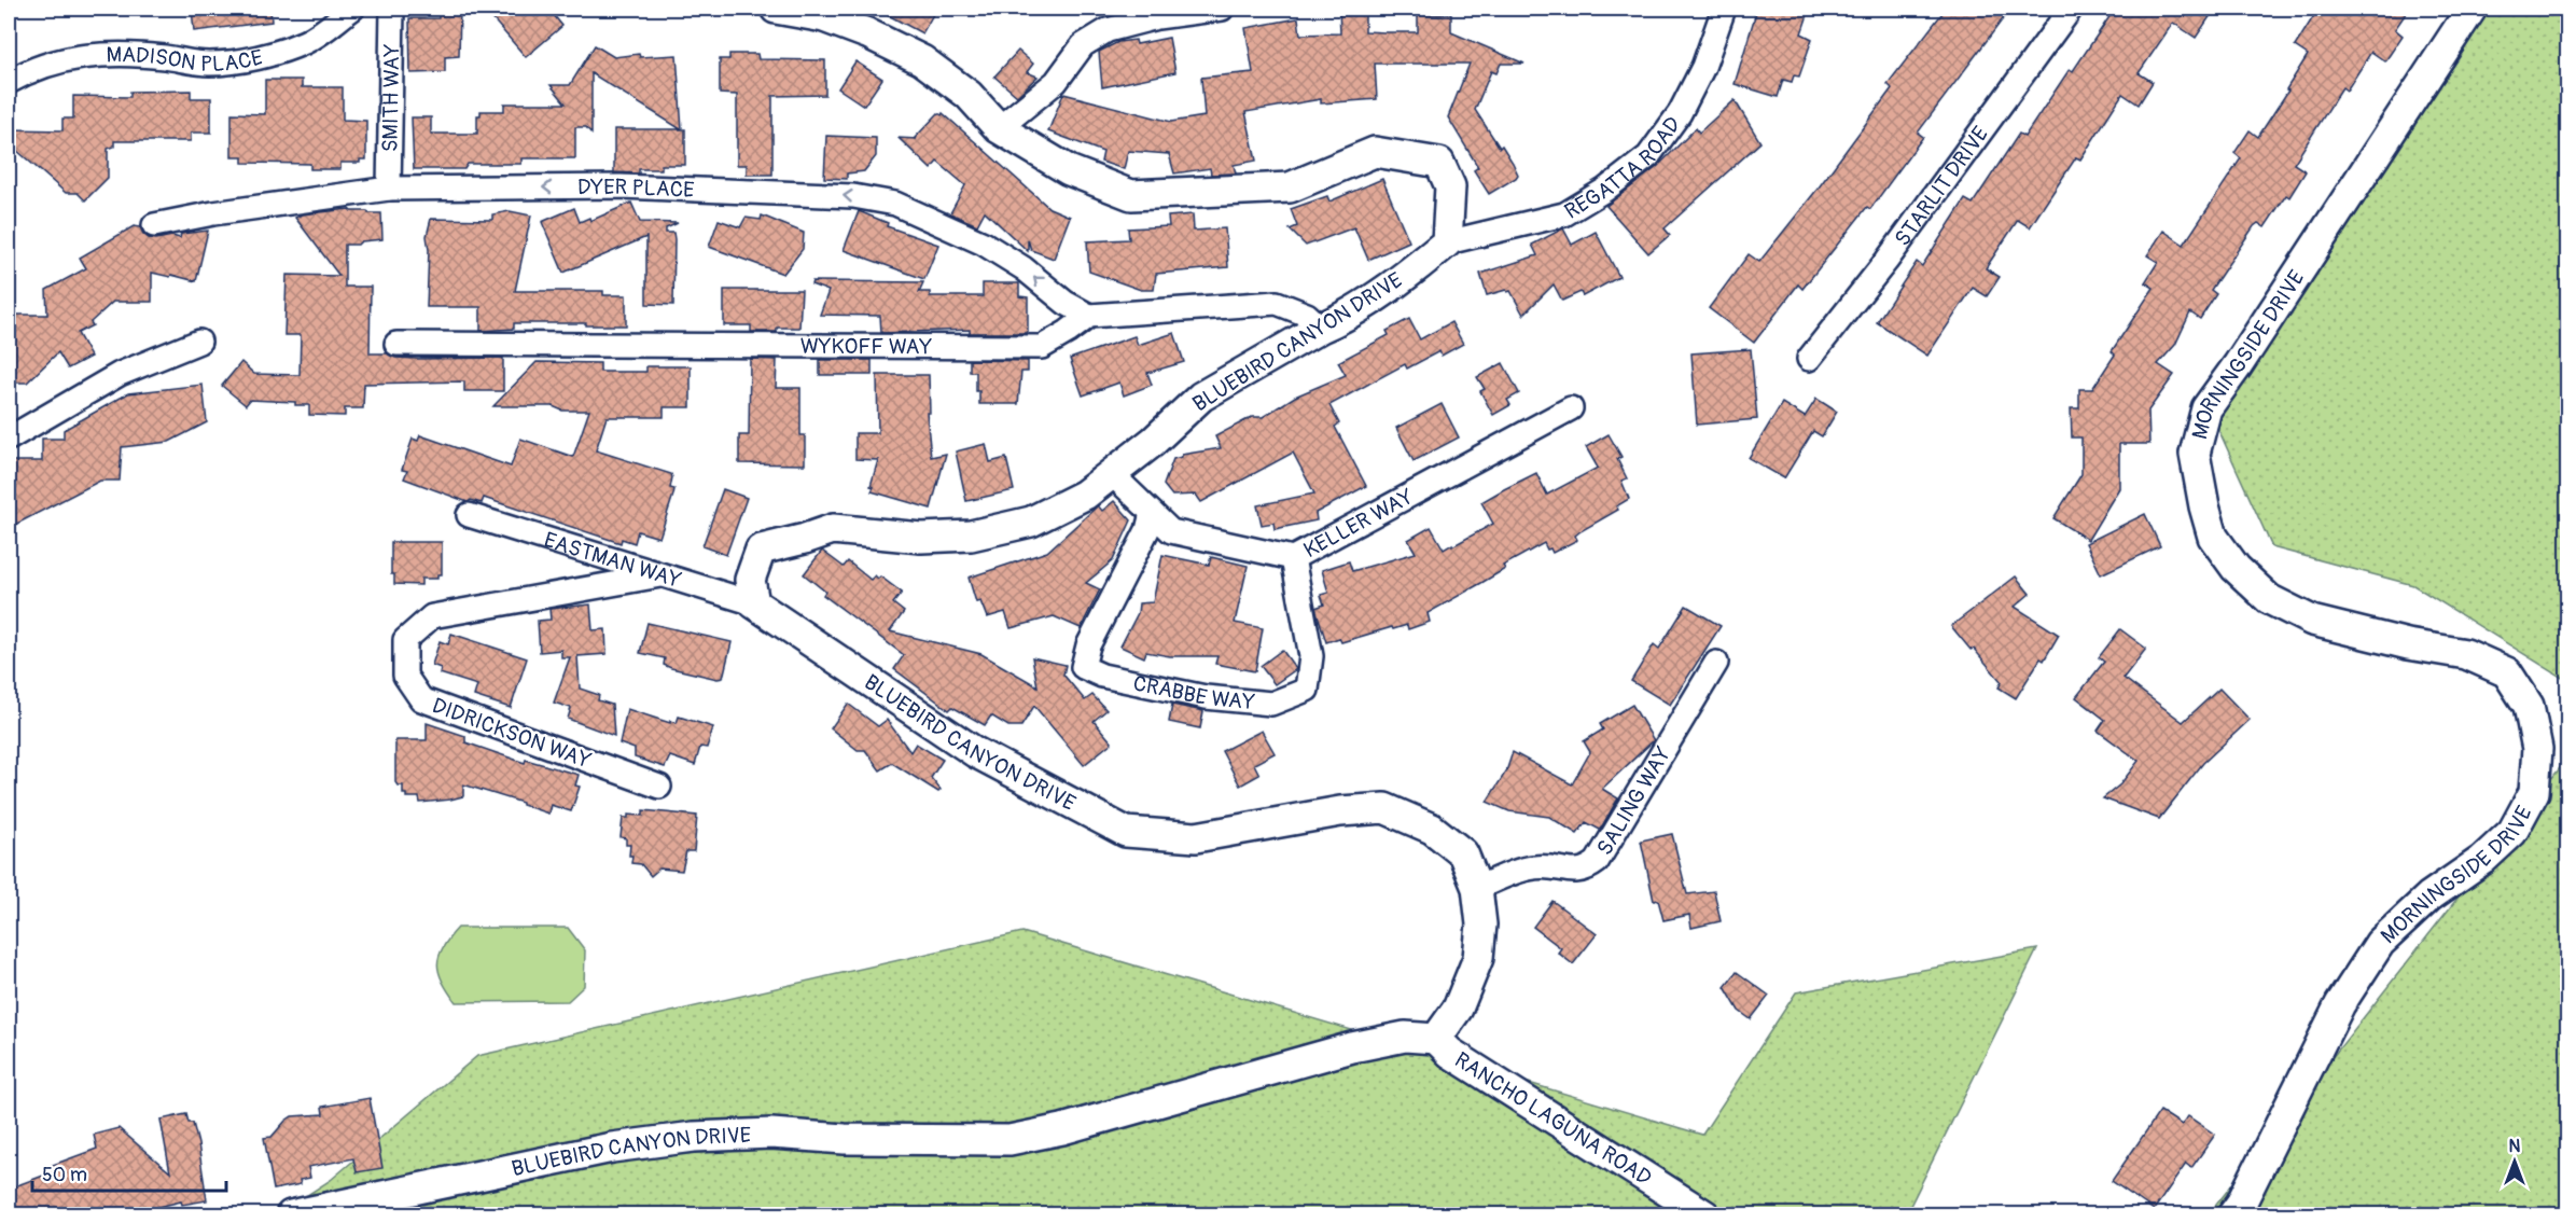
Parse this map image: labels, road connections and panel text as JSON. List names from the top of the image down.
{
  "streets": {
    "street": [
      "MADISON PLACE",
      "SMITH WAY",
      "REGATTA ROAD",
      "STARLIT DRIVE",
      "DYER PLACE",
      "BLUEBIRD CANYON DRIVE",
      "WYKOFF WAY",
      "MORNINGSIDE DRIVE",
      "KELLER WAY",
      "EASTMAN WAY",
      "CRABBE WAY",
      "DIDRICKSON WAY",
      "SALING WAY",
      "RANCHO LAGUNA ROAD"
    ]
  },
  "crossings": [
    ["SMITH WAY", "DYER PLACE"],
    ["REGATTA ROAD", "BLUEBIRD CANYON DRIVE"],
    ["DYER PLACE", "WYKOFF WAY"],
    ["BLUEBIRD CANYON DRIVE", "KELLER WAY"],
    ["BLUEBIRD CANYON DRIVE", "EASTMAN WAY"],
    ["BLUEBIRD CANYON DRIVE", "SALING WAY"],
    ["BLUEBIRD CANYON DRIVE", "RANCHO LAGUNA ROAD"],
    ["KELLER WAY", "CRABBE WAY"],
    ["EASTMAN WAY", "DIDRICKSON WAY"]
  ],
  "scale_bar": "50 m",
  "north": "top"
}
